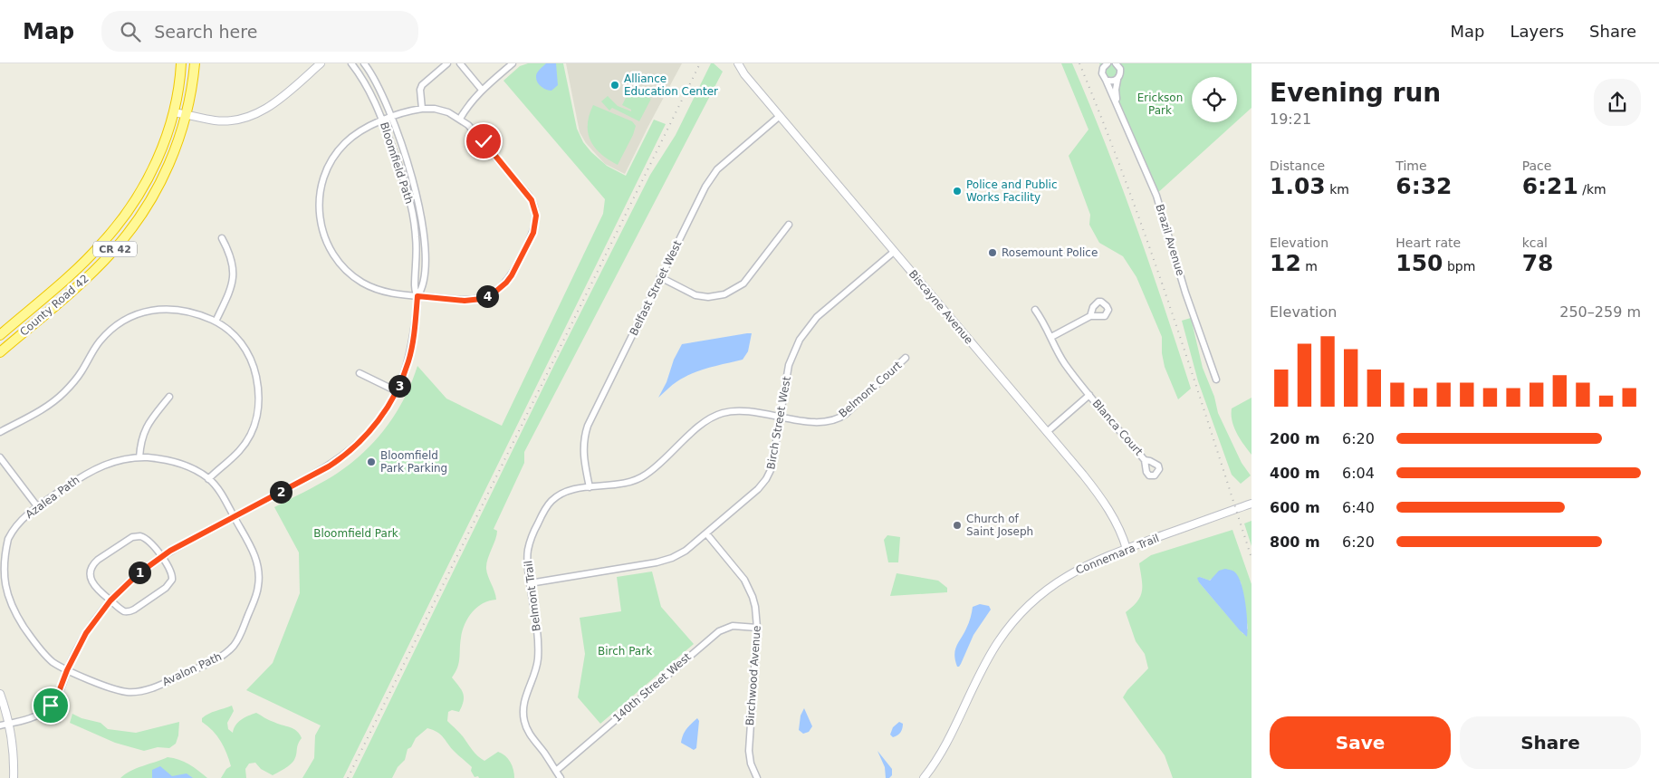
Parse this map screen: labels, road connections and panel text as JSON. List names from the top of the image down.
{
  "streets": {
    "highway": ["CR 42", "County Road 42"],
    "street": [
      "Bloomfield Path",
      "Brazil Avenue",
      "Belfast Street West",
      "Biscayne Avenue",
      "Belmont Court",
      "Birch Street West",
      "Blanca Court",
      "Azalea Path",
      "Connemara Trail",
      "Belmont Trail",
      "Avalon Path",
      "Birchwood Avenue",
      "140th Street West"
    ]
  },
  "crossings": [
    ["Bloomfield Path", "Azalea Path"],
    ["Bloomfield Path", "Avalon Path"],
    ["Belfast Street West", "Biscayne Avenue"],
    ["Belfast Street West", "Belmont Trail"],
    ["Biscayne Avenue", "Birch Street West"],
    ["Biscayne Avenue", "Connemara Trail"],
    ["Belmont Court", "Birch Street West"],
    ["Belmont Court", "Belmont Trail"],
    ["Birch Street West", "Belmont Trail"],
    ["Birch Street West", "Birchwood Avenue"],
    ["Azalea Path", "Avalon Path"],
    ["Belmont Trail", "140th Street West"],
    ["Birchwood Avenue", "140th Street West"]
  ],
  "parks": ["Erickson Park", "Bloomfield Park", "Birch Park"],
  "places": [
    "Alliance Education Center",
    "Police and Public Works Facility",
    "Rosemount Police",
    "Bloomfield Park Parking",
    "Church of Saint Joseph"
  ],
  "page": {
    "header": "Map",
    "search": "Search here",
    "nav": ["Map", "Layers", "Share"],
    "heading": ["Evening run", "19:21"],
    "stats": [
      ["Distance", "1.03 km"],
      ["Time", "6:32"],
      ["Pace", "6:21 /km"],
      ["Elevation", "12 m"],
      ["Heart rate", "150 bpm"],
      ["kcal", "78"]
    ],
    "pins": [
      "4",
      "3",
      "2",
      "1"
    ],
    "chart": ["Elevation", "250–259 m"],
    "list": [
      {
        "name": "200 m",
        "note": "6:20"
      },
      {
        "name": "400 m",
        "note": "6:04"
      },
      {
        "name": "600 m",
        "note": "6:40"
      },
      {
        "name": "800 m",
        "note": "6:20"
      }
    ],
    "buttons": ["Save", "Share"]
  }
}
